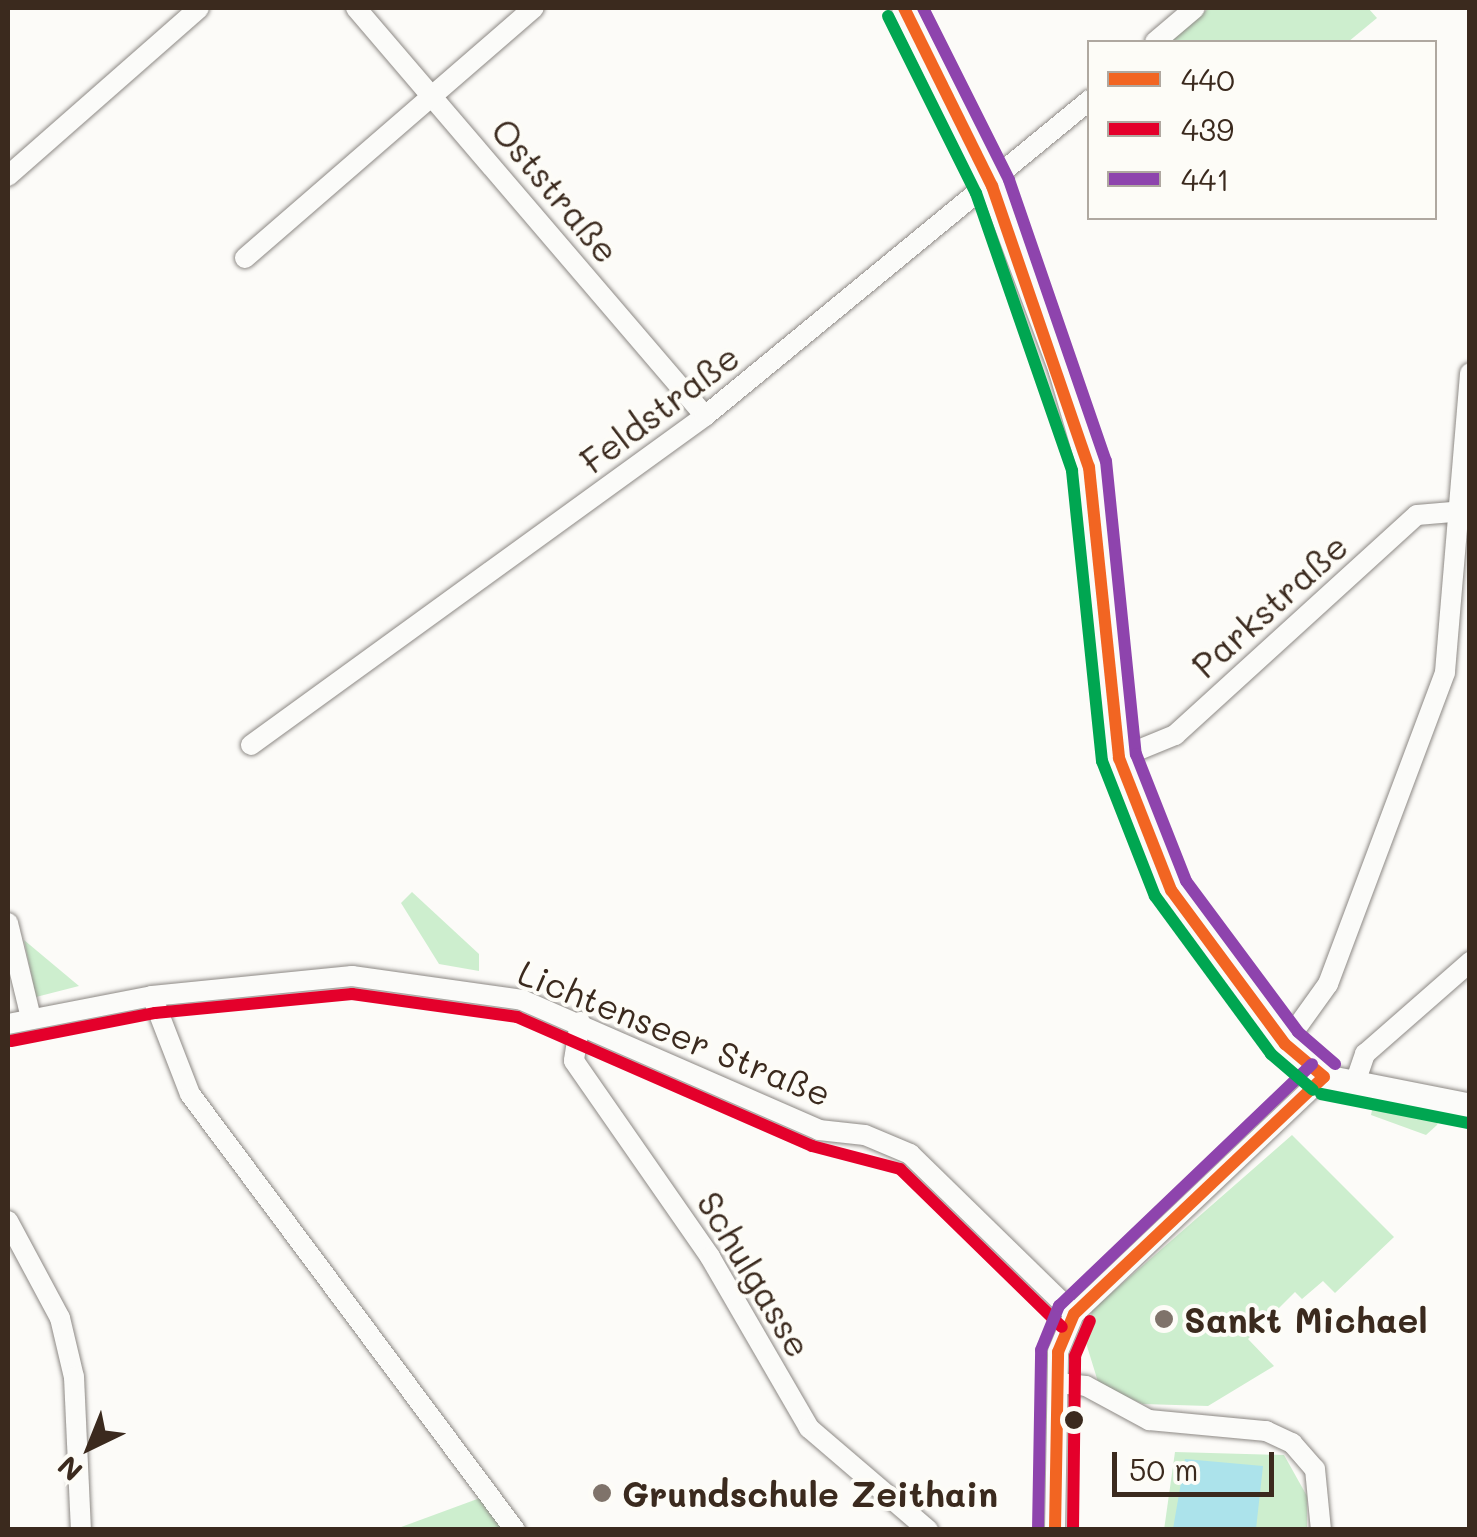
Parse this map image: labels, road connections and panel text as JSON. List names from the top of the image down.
{
  "streets": {
    "street": [
      "Oststraße",
      "Feldstraße",
      "Parkstraße",
      "Lichtenseer Straße",
      "Schulgasse"
    ]
  },
  "crossings": [
    ["Oststraße", "Feldstraße"],
    ["Lichtenseer Straße", "Schulgasse"]
  ],
  "places": ["Sankt Michael", "Grundschule Zeithain"],
  "lines": ["transit line 440", "transit line 441", "transit line 439"],
  "legend": ["440", "439", "441"],
  "scale_bar": "50 m",
  "north": "bottom left"
}
